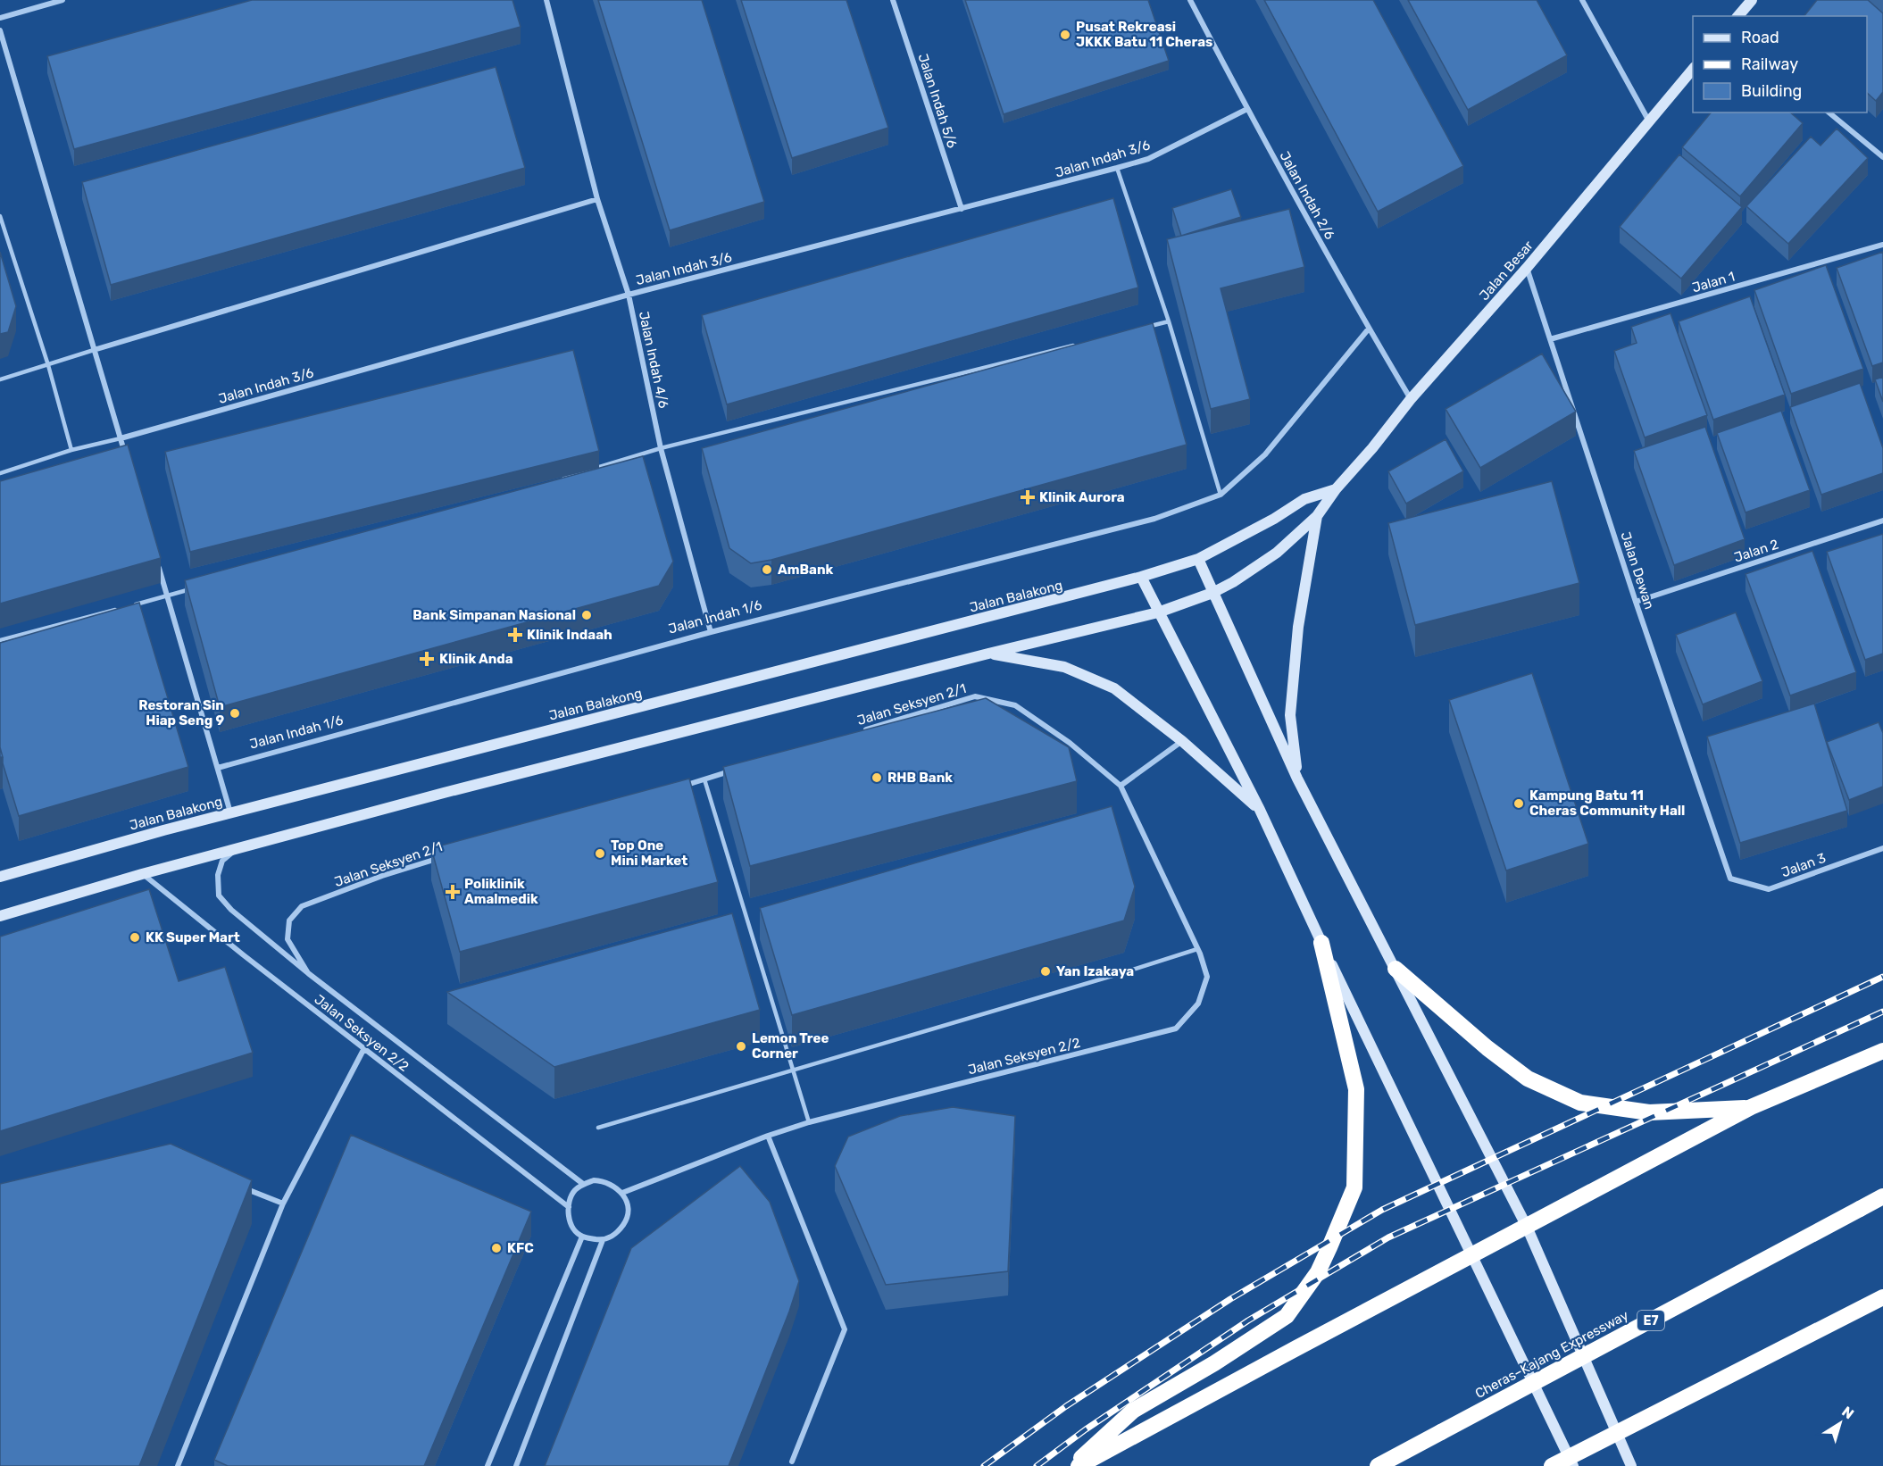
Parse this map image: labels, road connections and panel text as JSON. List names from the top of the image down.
{
  "streets": {
    "highway": ["E7", "Cheras–Kajang Expressway"],
    "street": [
      "Jalan Indah 5/6",
      "Jalan Indah 3/6",
      "Jalan Indah 2/6",
      "Jalan Besar",
      "Jalan 1",
      "Jalan Indah 4/6",
      "Jalan 2",
      "Jalan Dewan",
      "Jalan Balakong",
      "Jalan Indah 1/6",
      "Jalan Seksyen 2/1",
      "Jalan 3",
      "Jalan Seksyen 2/2"
    ]
  },
  "crossings": [
    ["Jalan Indah 5/6", "Jalan Indah 3/6"],
    ["Jalan Indah 3/6", "Jalan Indah 2/6"],
    ["Jalan Indah 3/6", "Jalan Indah 4/6"],
    ["Jalan Indah 2/6", "Jalan Besar"],
    ["Jalan Besar", "Jalan Dewan"],
    ["Jalan 1", "Jalan Dewan"],
    ["Jalan Indah 4/6", "Jalan Indah 1/6"],
    ["Jalan 2", "Jalan Dewan"],
    ["Jalan Dewan", "Jalan 3"],
    ["Jalan Seksyen 2/1", "Jalan Seksyen 2/2"]
  ],
  "places": {
    "other": [
      "Pusat Rekreasi JKKK Batu 11 Cheras",
      "AmBank",
      "Bank Simpanan Nasional",
      "Restoran Sin Hiap Seng 9",
      "RHB Bank",
      "Kampung Batu 11 Cheras Community Hall",
      "Top One Mini Market",
      "KK Super Mart",
      "Yan Izakaya",
      "Lemon Tree Corner",
      "KFC"
    ],
    "health": [
      "Klinik Aurora",
      "Klinik Indaah",
      "Klinik Anda",
      "Poliklinik Amalmedik"
    ]
  },
  "legend": ["Road", "Railway", "Building"],
  "north": "top right"
}
